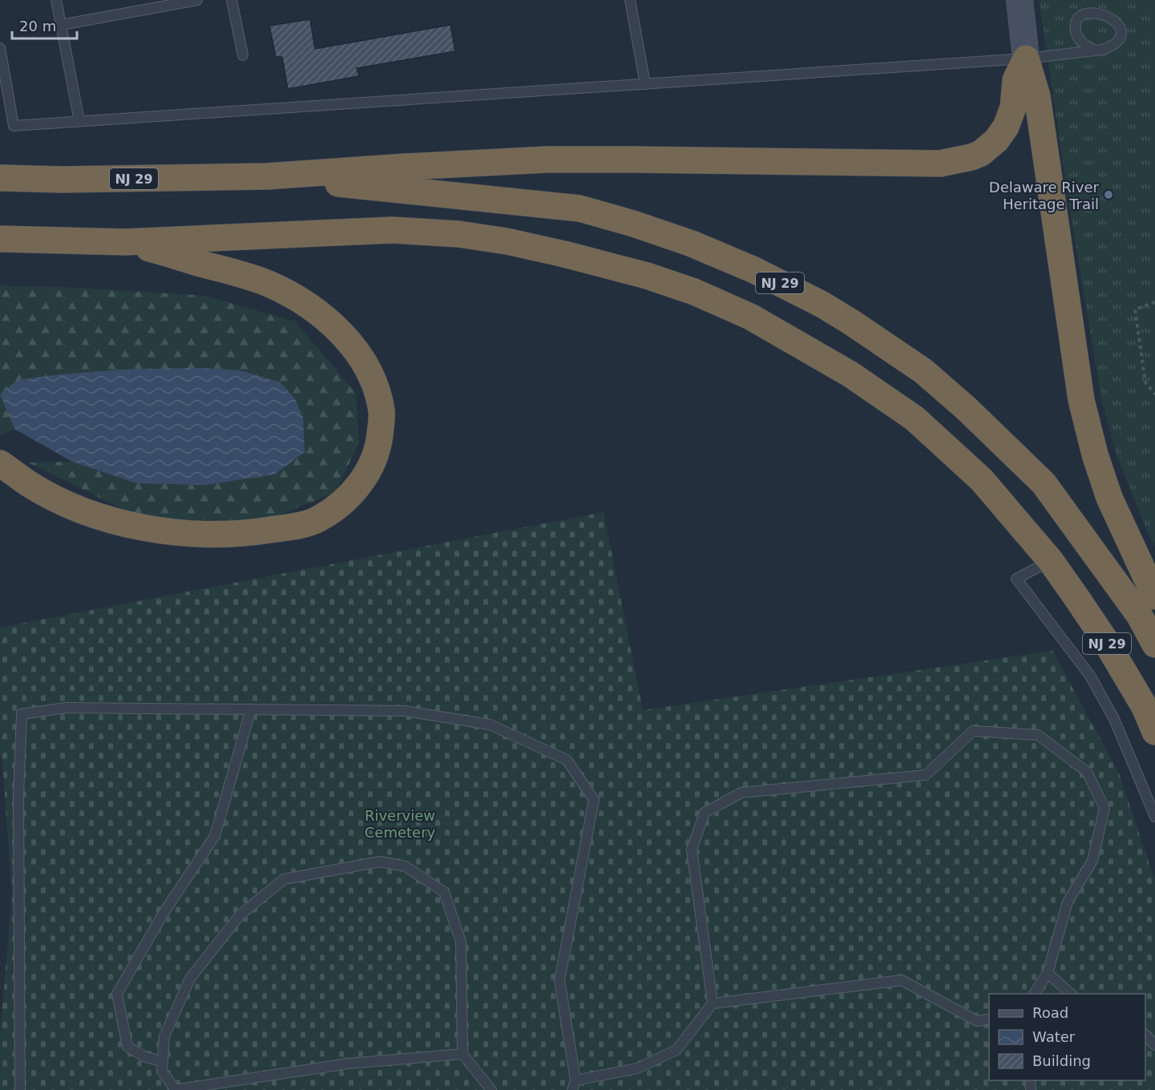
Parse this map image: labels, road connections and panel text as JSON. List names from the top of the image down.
{
  "streets": {
    "highway": ["NJ 29"]
  },
  "parks": ["Riverview Cemetery"],
  "places": ["Delaware River Heritage Trail"],
  "legend": ["Road", "Water", "Building"],
  "scale_bar": "20 m"
}
